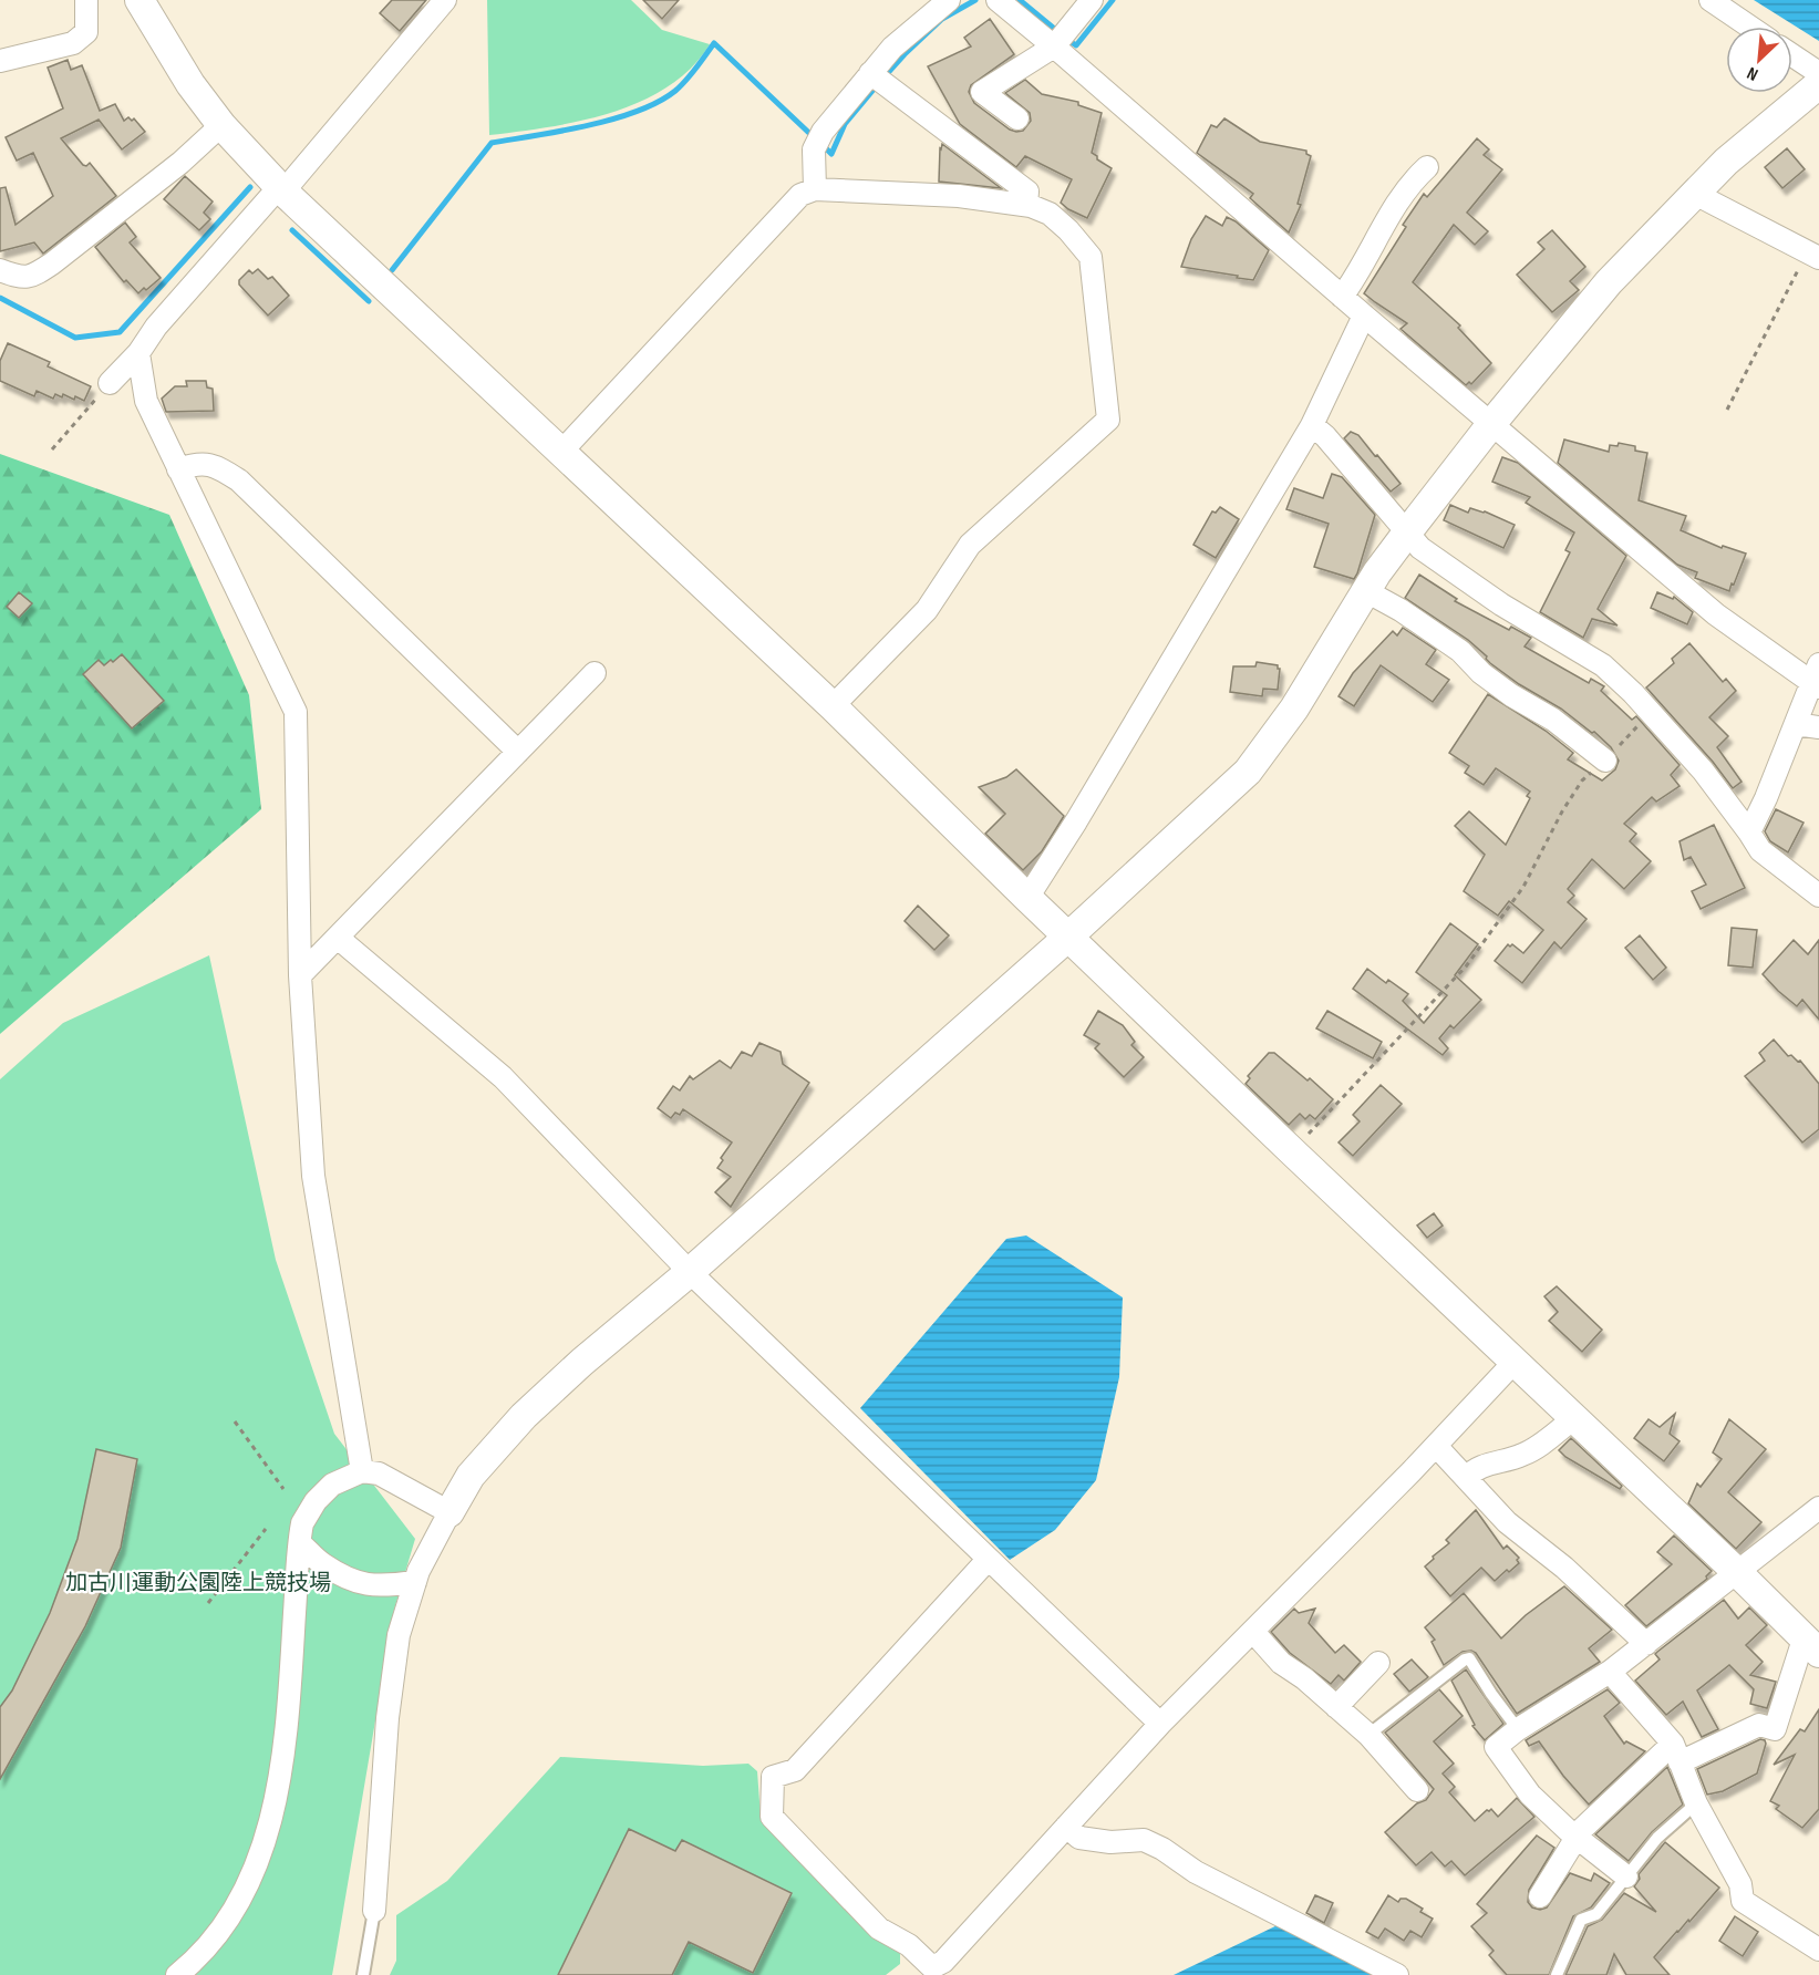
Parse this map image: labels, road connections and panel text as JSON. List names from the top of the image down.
{
  "parks": ["加古川運動公園陸上競技場"],
  "north": "bottom left"
}
